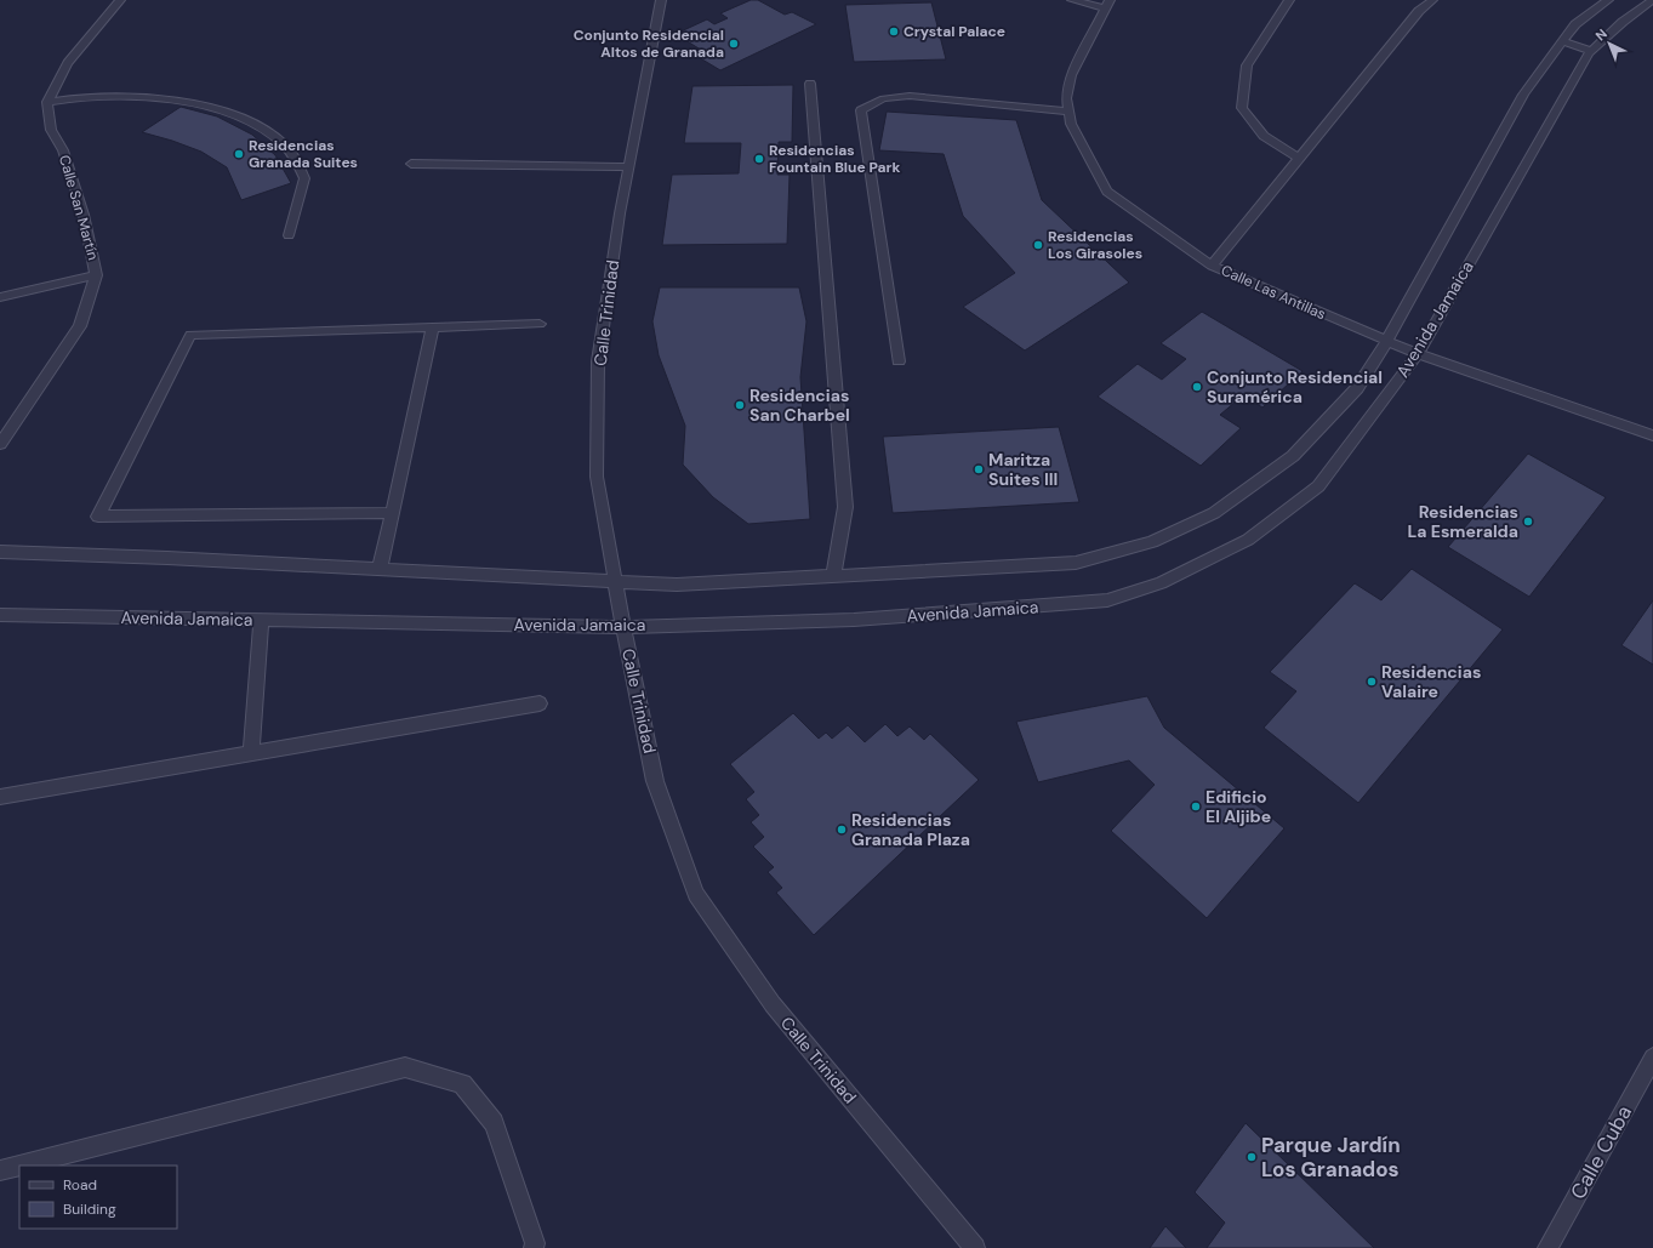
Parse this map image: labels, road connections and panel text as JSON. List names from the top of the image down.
{
  "streets": {
    "street": [
      "Calle San Martín",
      "Calle Las Antillas",
      "Calle Trinidad",
      "Avenida Jamaica",
      "Calle Cuba"
    ]
  },
  "crossings": [
    ["Calle Las Antillas", "Avenida Jamaica"],
    ["Calle Trinidad", "Avenida Jamaica"]
  ],
  "places": [
    "Crystal Palace",
    "Conjunto Residencial Altos de Granada",
    "Residencias Granada Suites",
    "Residencias Fountain Blue Park",
    "Residencias Los Girasoles",
    "Conjunto Residencial Suramérica",
    "Residencias San Charbel",
    "Maritza Suites III",
    "Residencias La Esmeralda",
    "Residencias Valaire",
    "Edificio El Aljibe",
    "Residencias Granada Plaza",
    "Parque Jardín Los Granados"
  ],
  "legend": ["Road", "Building"],
  "north": "top left"
}
